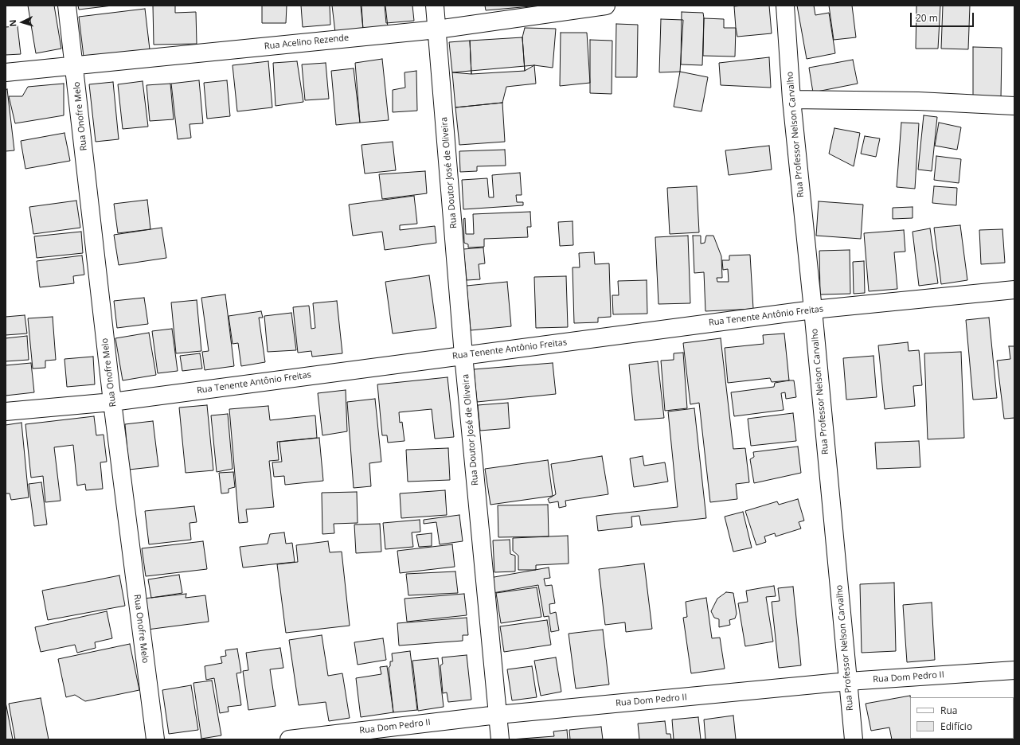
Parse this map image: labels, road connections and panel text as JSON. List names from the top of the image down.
{
  "streets": {
    "street": [
      "Rua Acelino Rezende",
      "Rua Onofre Melo",
      "Rua Professor Nelson Carvalho",
      "Rua Doutor José de Oliveira",
      "Rua Tenente Antônio Freitas",
      "Rua Dom Pedro II"
    ]
  },
  "crossings": [
    ["Rua Acelino Rezende", "Rua Onofre Melo"],
    ["Rua Acelino Rezende", "Rua Doutor José de Oliveira"],
    ["Rua Onofre Melo", "Rua Tenente Antônio Freitas"],
    ["Rua Professor Nelson Carvalho", "Rua Tenente Antônio Freitas"],
    ["Rua Professor Nelson Carvalho", "Rua Dom Pedro II"],
    ["Rua Doutor José de Oliveira", "Rua Tenente Antônio Freitas"],
    ["Rua Doutor José de Oliveira", "Rua Dom Pedro II"]
  ],
  "legend": ["Rua", "Edifício"],
  "scale_bar": "20 m",
  "north": "left"
}
